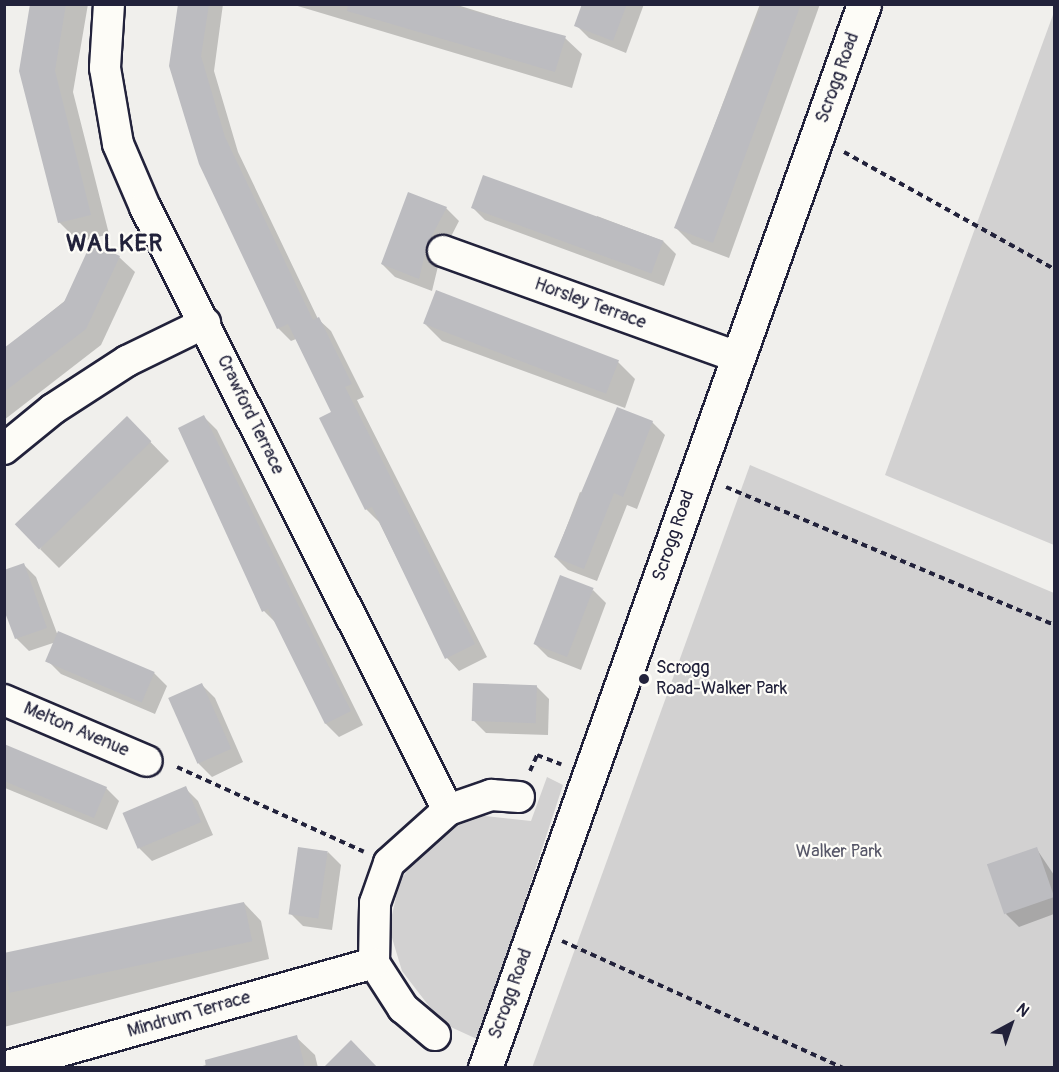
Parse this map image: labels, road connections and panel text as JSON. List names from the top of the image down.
{
  "streets": {
    "street": [
      "Scrogg Road",
      "Horsley Terrace",
      "Crawford Terrace",
      "Melton Avenue",
      "Mindrum Terrace"
    ]
  },
  "crossings": [
    ["Scrogg Road", "Horsley Terrace"]
  ],
  "districts": ["WALKER"],
  "parks": ["Walker Park"],
  "places": ["Scrogg Road-Walker Park"],
  "north": "top right"
}
